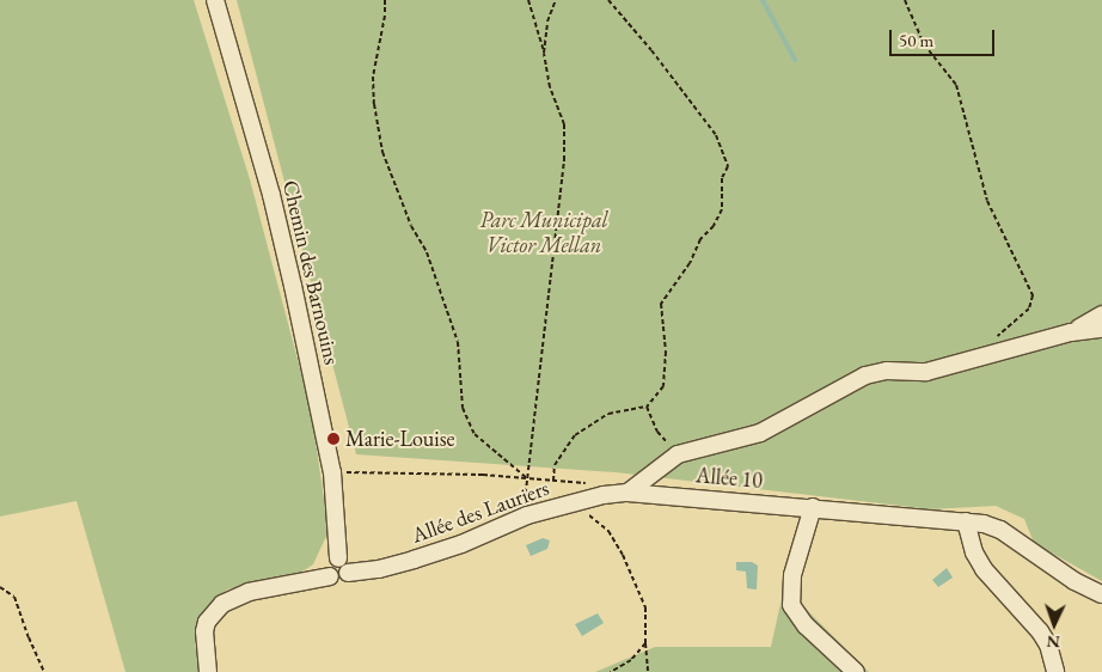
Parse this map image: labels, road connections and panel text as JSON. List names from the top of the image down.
{
  "streets": {
    "street": ["Chemin des Barnouins", "Allée 10", "Allée des Lauriers"]
  },
  "crossings": [
    ["Chemin des Barnouins", "Allée des Lauriers"],
    ["Allée 10", "Allée des Lauriers"]
  ],
  "parks": ["Parc Municipal Victor Mellan"],
  "places": ["Marie-Louise"],
  "scale_bar": "50 m",
  "north": "bottom"
}
